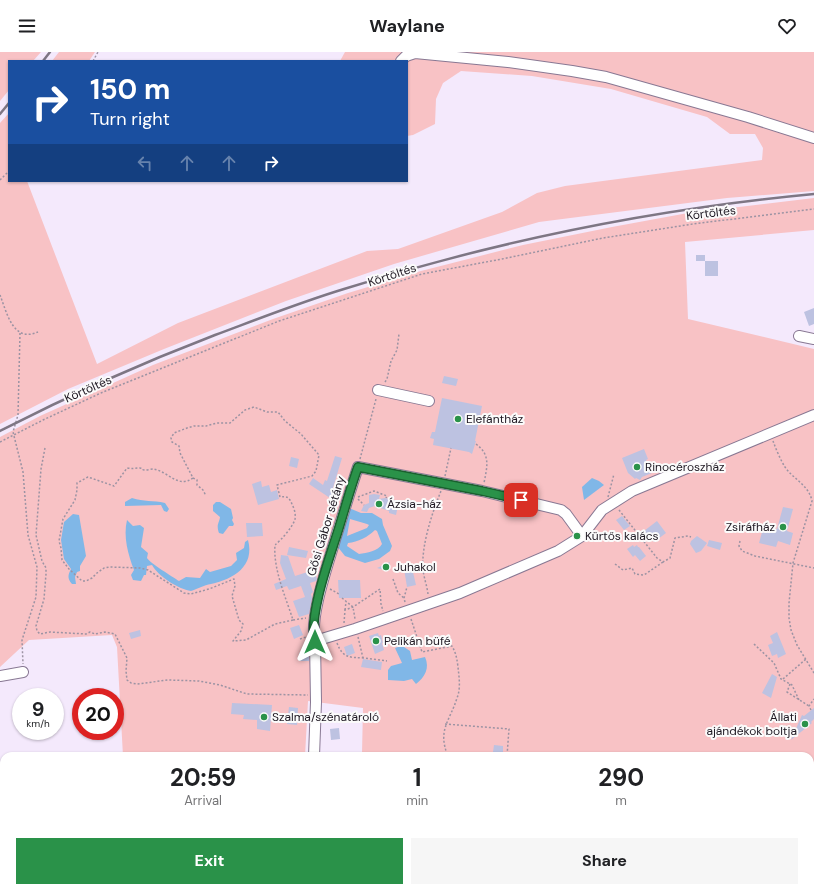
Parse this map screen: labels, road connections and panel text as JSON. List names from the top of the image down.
{
  "streets": {
    "street": ["Gősi Gábor sétány"],
    "path": ["Körtöltés"]
  },
  "places": [
    "Elefántház",
    "Rinocéroszház",
    "Ázsia-ház",
    "Zsiráfház",
    "Kürtős kalács",
    "Juhakol",
    "Pelikán büfé",
    "Szalma/szénatároló",
    "Állati ajándékok boltja"
  ],
  "page": {
    "header": "Waylane",
    "turn": ["150 m", "Turn right"],
    "speed": "9 km/h",
    "limit": "20",
    "eta": [
      "20:59",
      "Arrival",
      "1",
      "min",
      "290",
      "m"
    ],
    "buttons": ["Exit", "Share"]
  }
}
